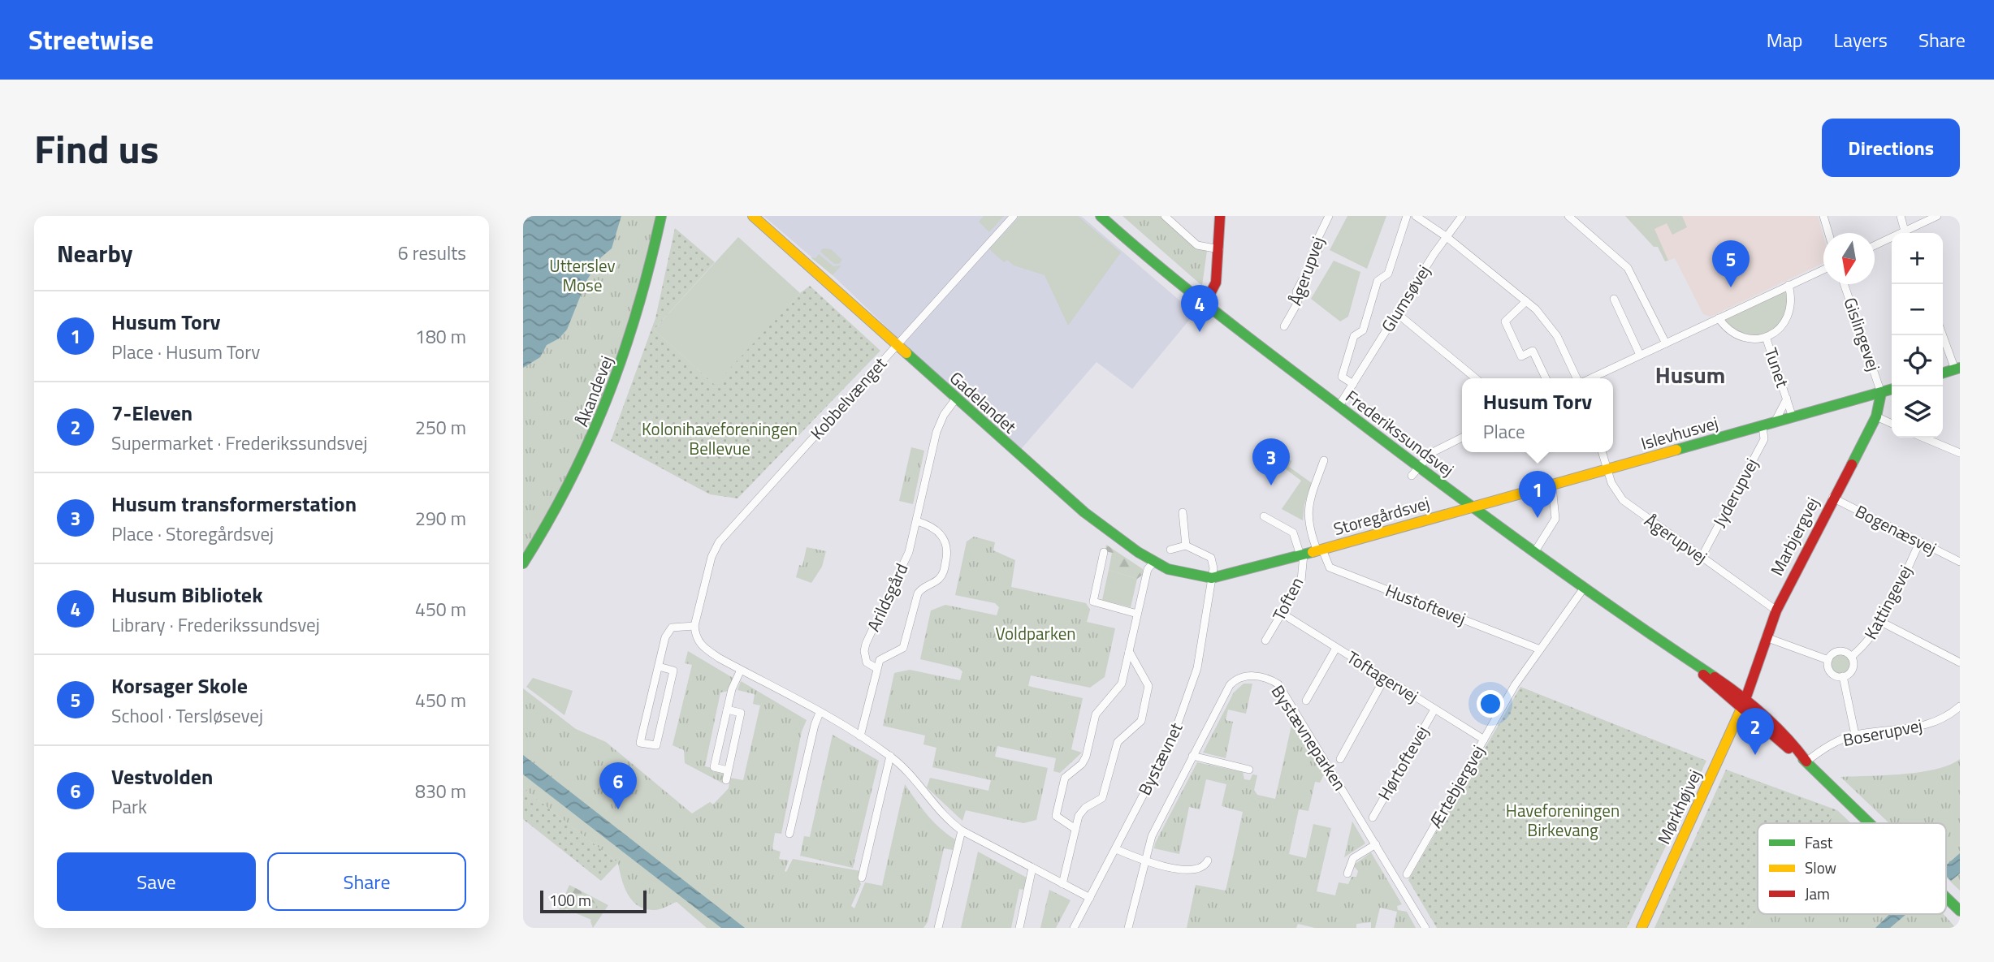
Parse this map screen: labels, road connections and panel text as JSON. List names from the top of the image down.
{
  "streets": {
    "street": [
      "Ågerupvej",
      "Glumsøvej",
      "Gislingevej",
      "Tunet",
      "Åkandevej",
      "Kobbelvænget",
      "Gadelandet",
      "Frederikssundsvej",
      "Islevhusvej",
      "Jyderupvej",
      "Storegårdsvej",
      "Bogenæsvej",
      "Marbjergvej",
      "Arildsgård",
      "Toften",
      "Kattingevej",
      "Hustoftevej",
      "Toftagervej",
      "Boserupvej",
      "Bystævneparken",
      "Bystævnet",
      "Hørtoftevej",
      "Ærtebjergvej",
      "Mørkhøjvej"
    ]
  },
  "crossings": [
    ["Ågerupvej", "Islevhusvej"],
    ["Ågerupvej", "Jyderupvej"],
    ["Ågerupvej", "Marbjergvej"],
    ["Glumsøvej", "Frederikssundsvej"],
    ["Gislingevej", "Islevhusvej"],
    ["Gislingevej", "Marbjergvej"],
    ["Tunet", "Islevhusvej"],
    ["Kobbelvænget", "Gadelandet"],
    ["Gadelandet", "Storegårdsvej"],
    ["Gadelandet", "Arildsgård"],
    ["Gadelandet", "Bystævnet"],
    ["Frederikssundsvej", "Islevhusvej"],
    ["Frederikssundsvej", "Storegårdsvej"],
    ["Frederikssundsvej", "Marbjergvej"],
    ["Frederikssundsvej", "Boserupvej"],
    ["Frederikssundsvej", "Ærtebjergvej"],
    ["Frederikssundsvej", "Mørkhøjvej"],
    ["Islevhusvej", "Jyderupvej"],
    ["Islevhusvej", "Storegårdsvej"],
    ["Islevhusvej", "Marbjergvej"],
    ["Storegårdsvej", "Toften"],
    ["Storegårdsvej", "Hustoftevej"],
    ["Storegårdsvej", "Bystævnet"],
    ["Bogenæsvej", "Marbjergvej"],
    ["Bogenæsvej", "Kattingevej"],
    ["Marbjergvej", "Mørkhøjvej"],
    ["Toften", "Toftagervej"],
    ["Hustoftevej", "Ærtebjergvej"],
    ["Toftagervej", "Hørtoftevej"],
    ["Toftagervej", "Ærtebjergvej"]
  ],
  "districts": ["Husum"],
  "parks": [
    "Utterslev Mose",
    "Kolonihaveforeningen Bellevue",
    "Voldparken",
    "Haveforeningen Birkevang"
  ],
  "legend": ["Fast", "Slow", "Jam"],
  "scale_bar": "100 m",
  "north": "bottom",
  "page": {
    "header": "Streetwise",
    "nav": ["Map", "Layers", "Share"],
    "title": "Find us",
    "buttons": [
      "Directions",
      ["Save", "Share"]
    ],
    "heading": ["Nearby", "6 results"],
    "map_buttons": ["+", "−"],
    "pins": [
      "5",
      "4",
      "3",
      "1",
      "2",
      "6"
    ],
    "list": [
      {
        "mark": "1",
        "name": "Husum Torv",
        "note": "Place · Husum Torv",
        "value": "180 m"
      },
      {
        "mark": "2",
        "name": "7-Eleven",
        "note": "Supermarket · Frederikssundsvej",
        "value": "250 m"
      },
      {
        "mark": "3",
        "name": "Husum transformerstation",
        "note": "Place · Storegårdsvej",
        "value": "290 m"
      },
      {
        "mark": "4",
        "name": "Husum Bibliotek",
        "note": "Library · Frederikssundsvej",
        "value": "450 m"
      },
      {
        "mark": "5",
        "name": "Korsager Skole",
        "note": "School · Tersløsevej",
        "value": "450 m"
      },
      {
        "mark": "6",
        "name": "Vestvolden",
        "note": "Park",
        "value": "830 m"
      }
    ],
    "popup": ["Husum Torv", "Place"],
    "scale": "100 m"
  }
}
